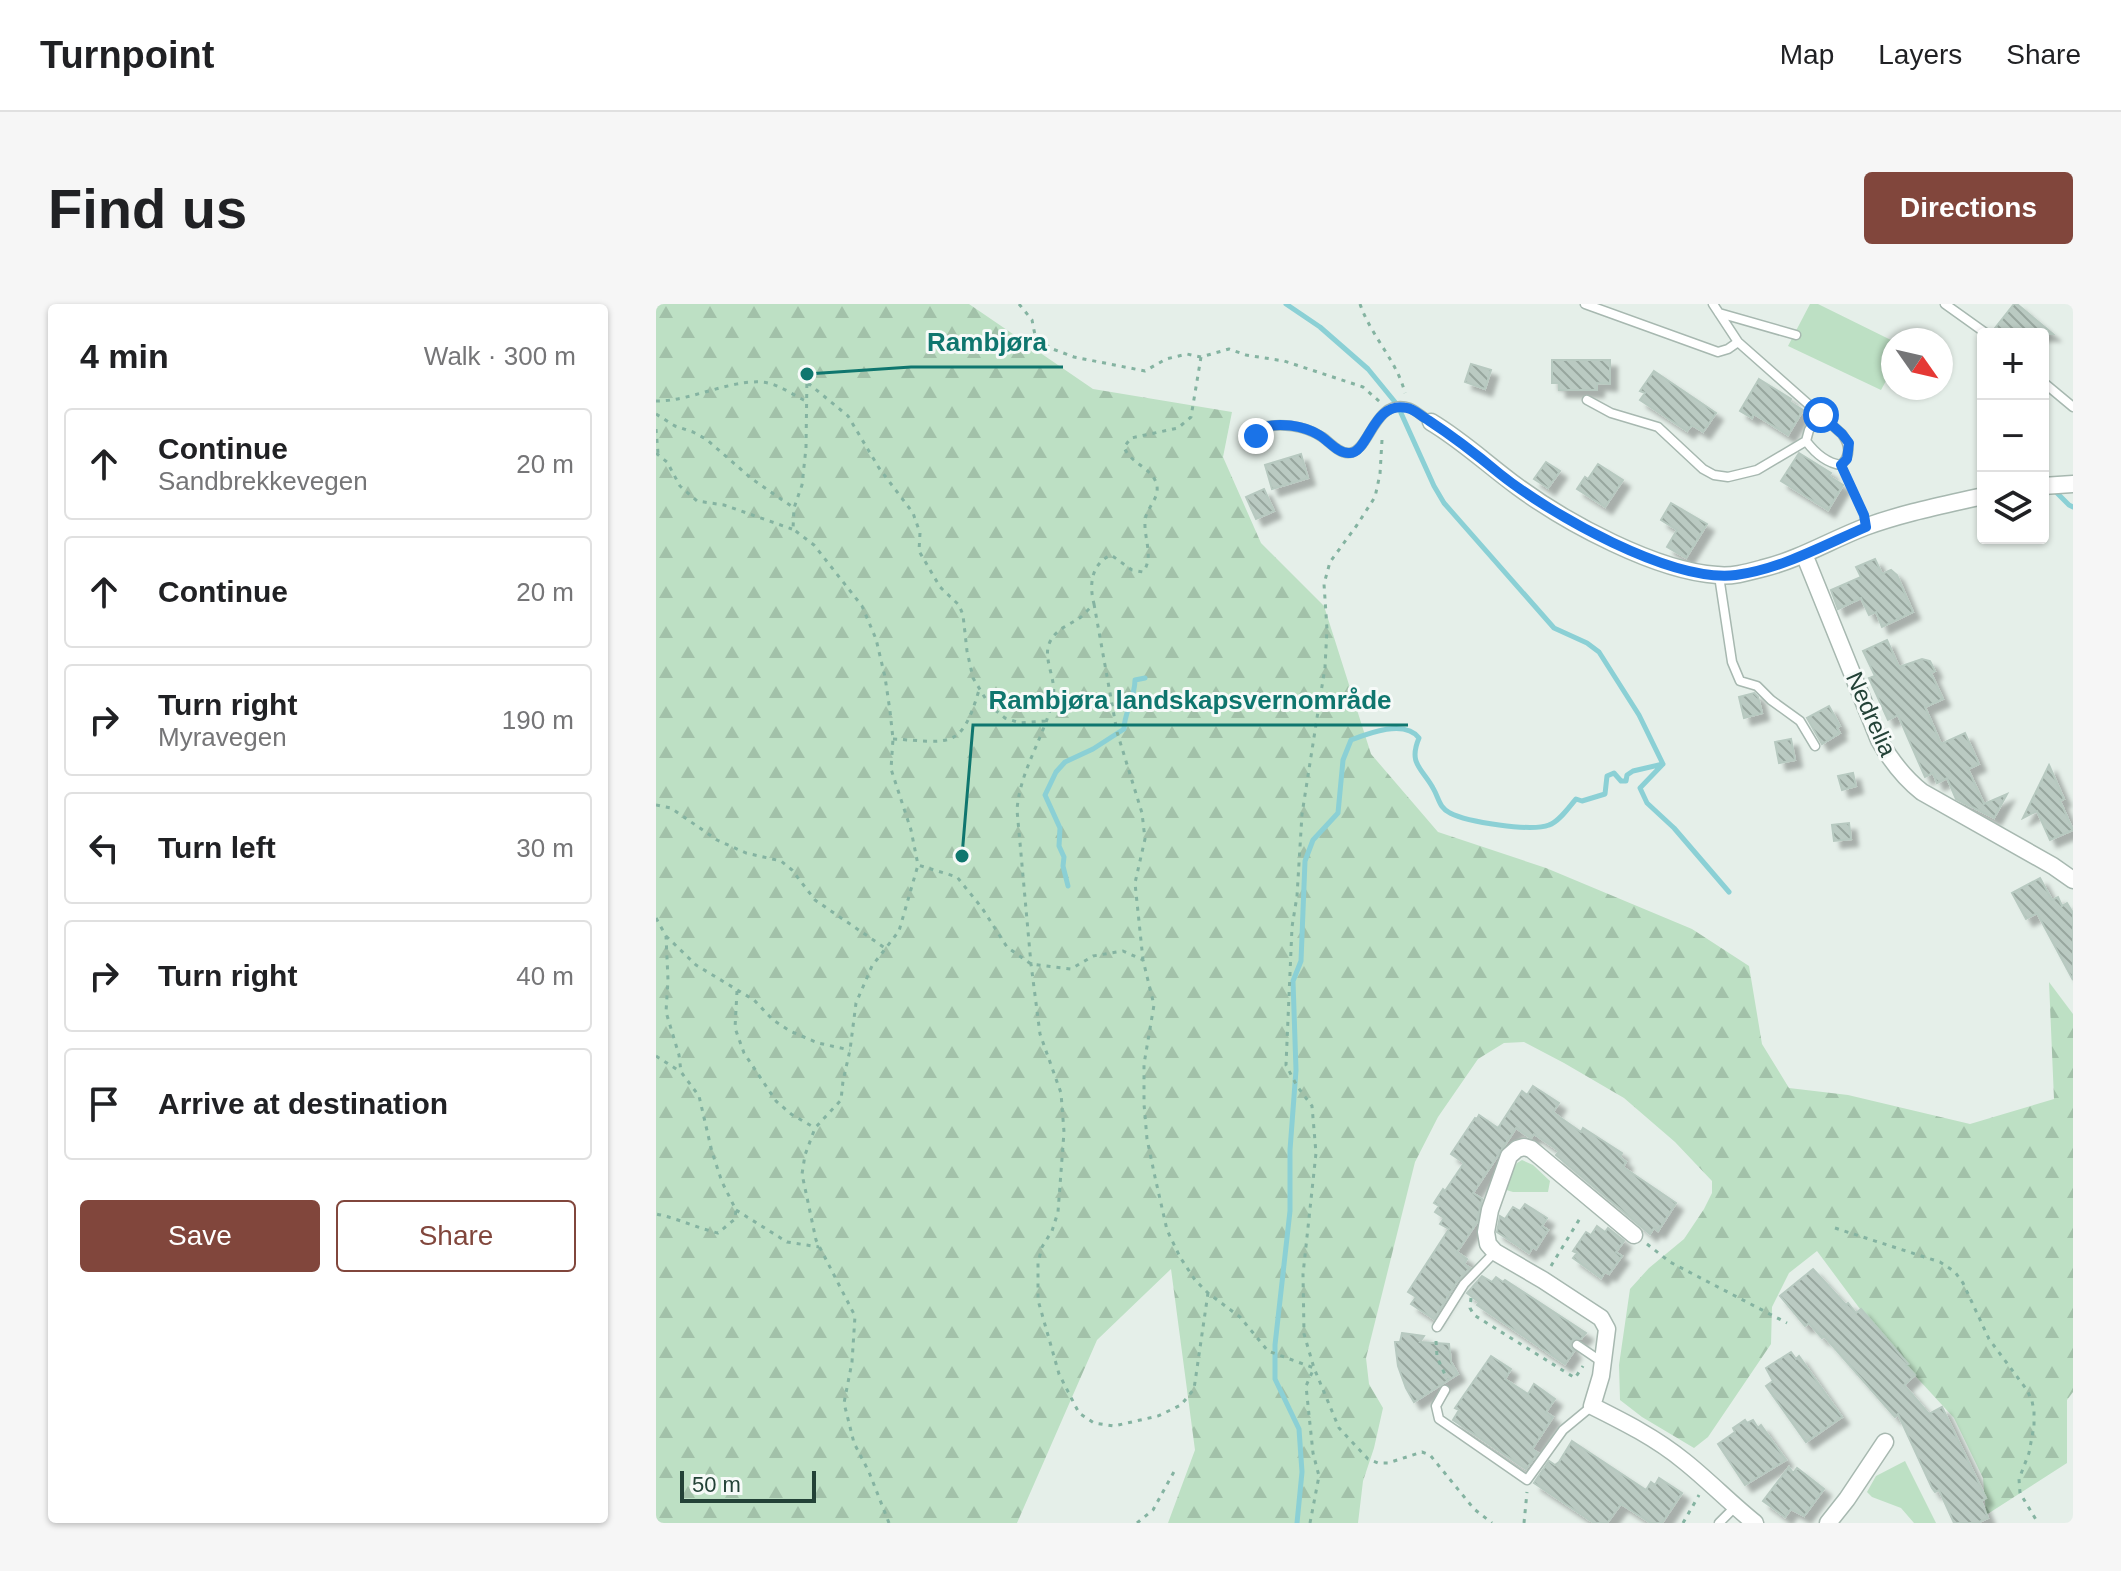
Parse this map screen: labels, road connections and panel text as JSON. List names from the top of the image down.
{
  "streets": {
    "street": ["Nedrelia"]
  },
  "places": ["Rambjøra", "Rambjøra landskapsvernområde"],
  "scale_bar": "50 m",
  "north": "bottom right",
  "page": {
    "header": "Turnpoint",
    "nav": ["Map", "Layers", "Share"],
    "buttons": [
      "Directions",
      ["Save", "Share"]
    ],
    "title": "Find us",
    "heading": ["4 min", "Walk · 300 m"],
    "map_buttons": ["+", "−"],
    "list": [
      ["Continue", "Sandbrekkevegen", "20 m"],
      ["Continue", "20 m"],
      ["Turn right", "Myravegen", "190 m"],
      ["Turn left", "30 m"],
      ["Turn right", "40 m"],
      "Arrive at destination"
    ],
    "scale": "50 m"
  }
}
